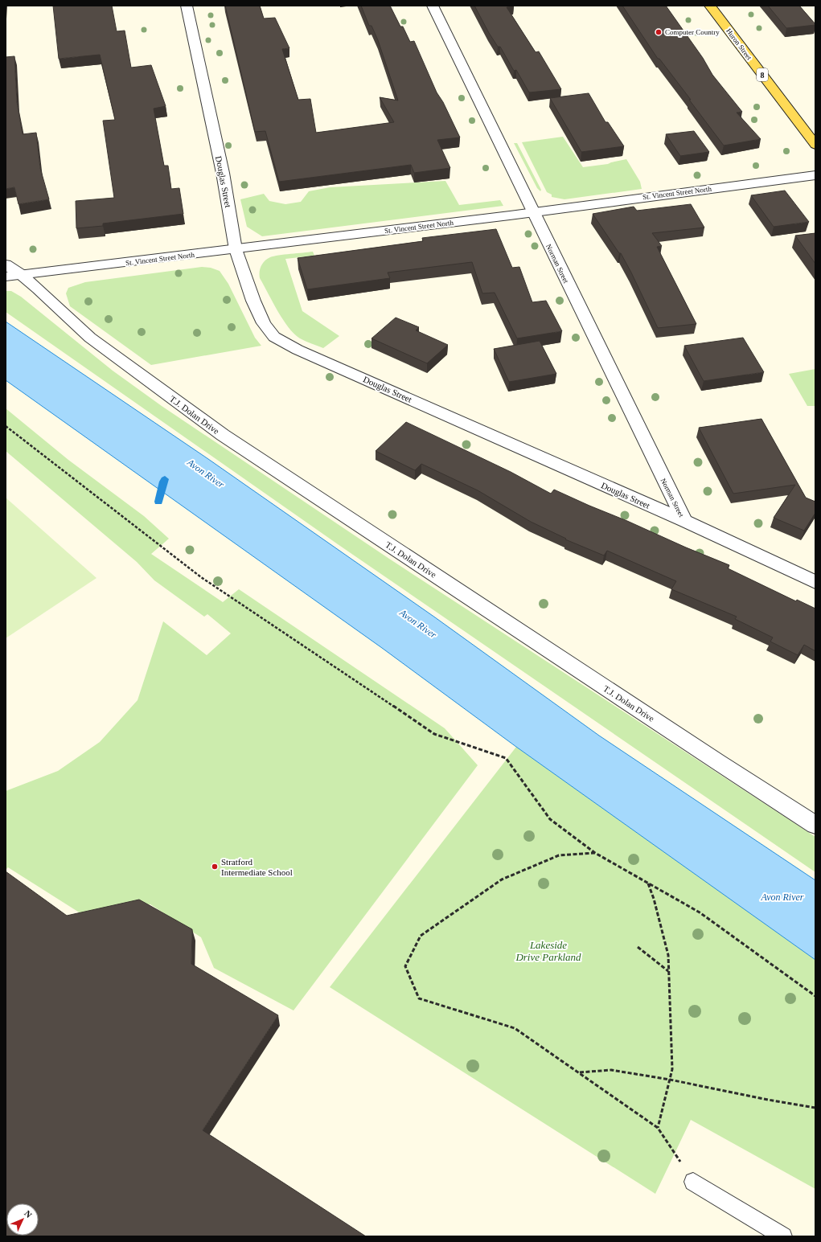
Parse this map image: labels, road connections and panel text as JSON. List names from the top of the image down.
{
  "streets": {
    "main road": ["Huron Street", "8"],
    "street": [
      "Douglas Street",
      "St. Vincent Street North",
      "Norman Street",
      "T.J. Dolan Drive"
    ]
  },
  "crossings": [
    ["Douglas Street", "St. Vincent Street North"],
    ["Douglas Street", "Norman Street"],
    ["St. Vincent Street North", "Norman Street"],
    ["St. Vincent Street North", "T.J. Dolan Drive"]
  ],
  "water": ["Avon River"],
  "parks": ["Lakeside Drive Parkland"],
  "places": ["Computer Country", "Stratford Intermediate School"],
  "north": "top right"
}
